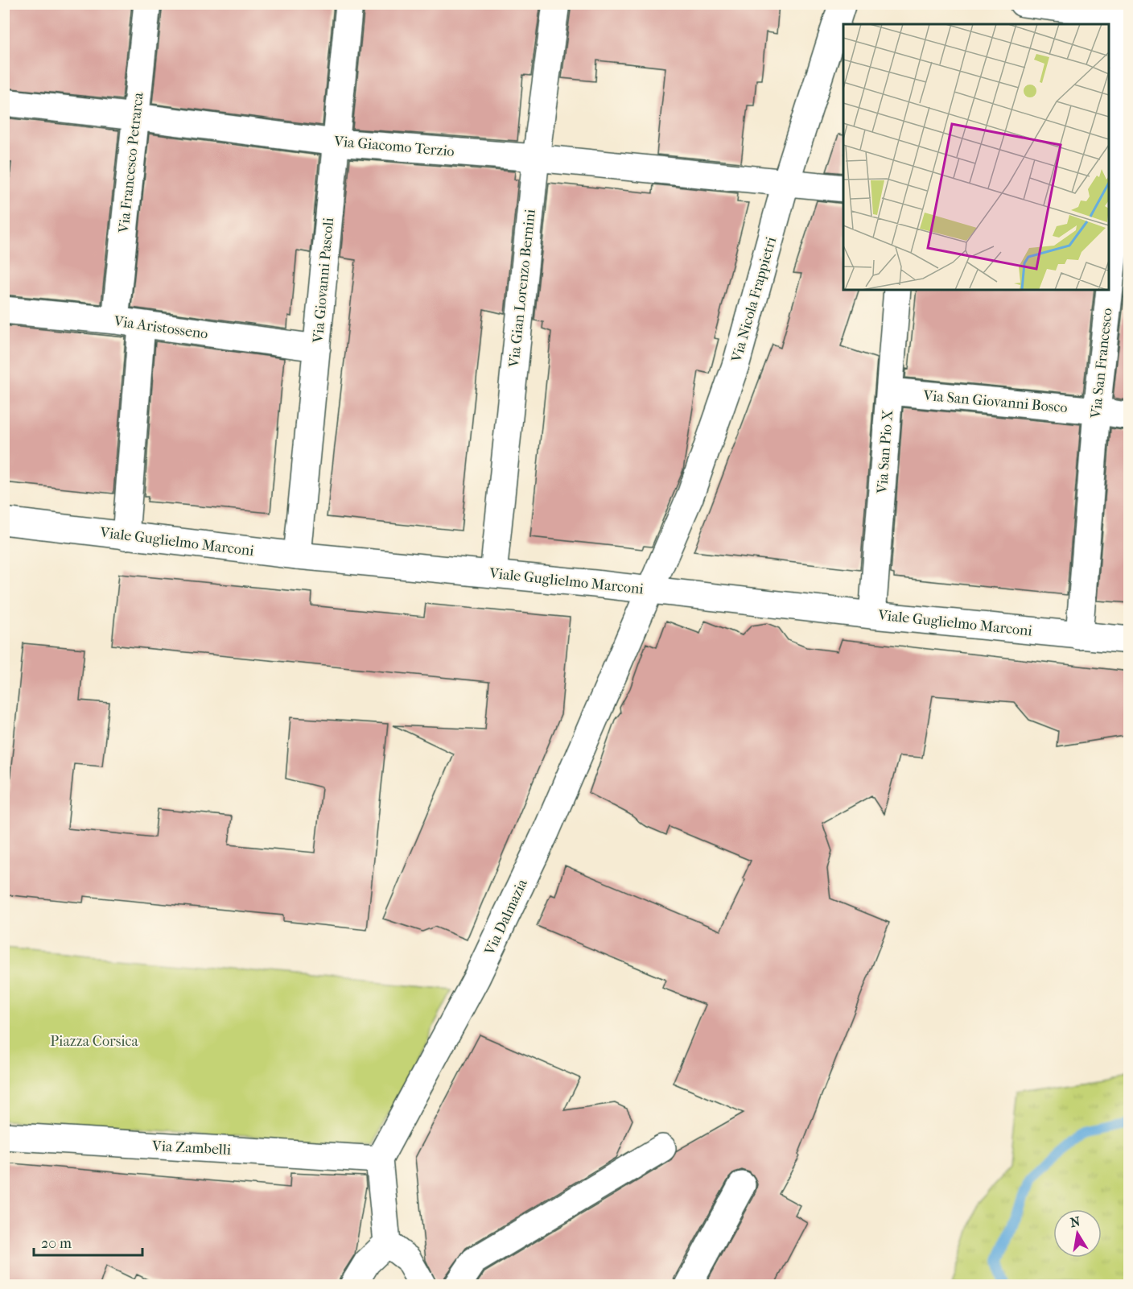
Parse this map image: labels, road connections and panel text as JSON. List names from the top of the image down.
{
  "streets": {
    "street": [
      "Via Giacomo Terzio",
      "Via Francesco Petrarca",
      "Via Giovanni Pascoli",
      "Via Gian Lorenzo Bernini",
      "Via Nicola Frappietri",
      "Via Aristosseno",
      "Via San Francesco",
      "Via San Giovanni Bosco",
      "Via San Pio X",
      "Viale Guglielmo Marconi",
      "Via Dalmazia",
      "Via Zambelli"
    ]
  },
  "crossings": [
    ["Via Giacomo Terzio", "Via Francesco Petrarca"],
    ["Via Giacomo Terzio", "Via Giovanni Pascoli"],
    ["Via Giacomo Terzio", "Via Gian Lorenzo Bernini"],
    ["Via Giacomo Terzio", "Via Nicola Frappietri"],
    ["Via Francesco Petrarca", "Via Aristosseno"],
    ["Via Giovanni Pascoli", "Via Aristosseno"],
    ["Via Giovanni Pascoli", "Viale Guglielmo Marconi"],
    ["Via Gian Lorenzo Bernini", "Viale Guglielmo Marconi"],
    ["Via Nicola Frappietri", "Viale Guglielmo Marconi"],
    ["Via Nicola Frappietri", "Via Dalmazia"],
    ["Via San Francesco", "Via San Giovanni Bosco"],
    ["Via San Francesco", "Viale Guglielmo Marconi"],
    ["Via San Giovanni Bosco", "Via San Pio X"],
    ["Via San Pio X", "Viale Guglielmo Marconi"],
    ["Viale Guglielmo Marconi", "Via Dalmazia"],
    ["Via Dalmazia", "Via Zambelli"]
  ],
  "parks": ["Piazza Corsica"],
  "scale_bar": "20 m",
  "north": "top"
}
